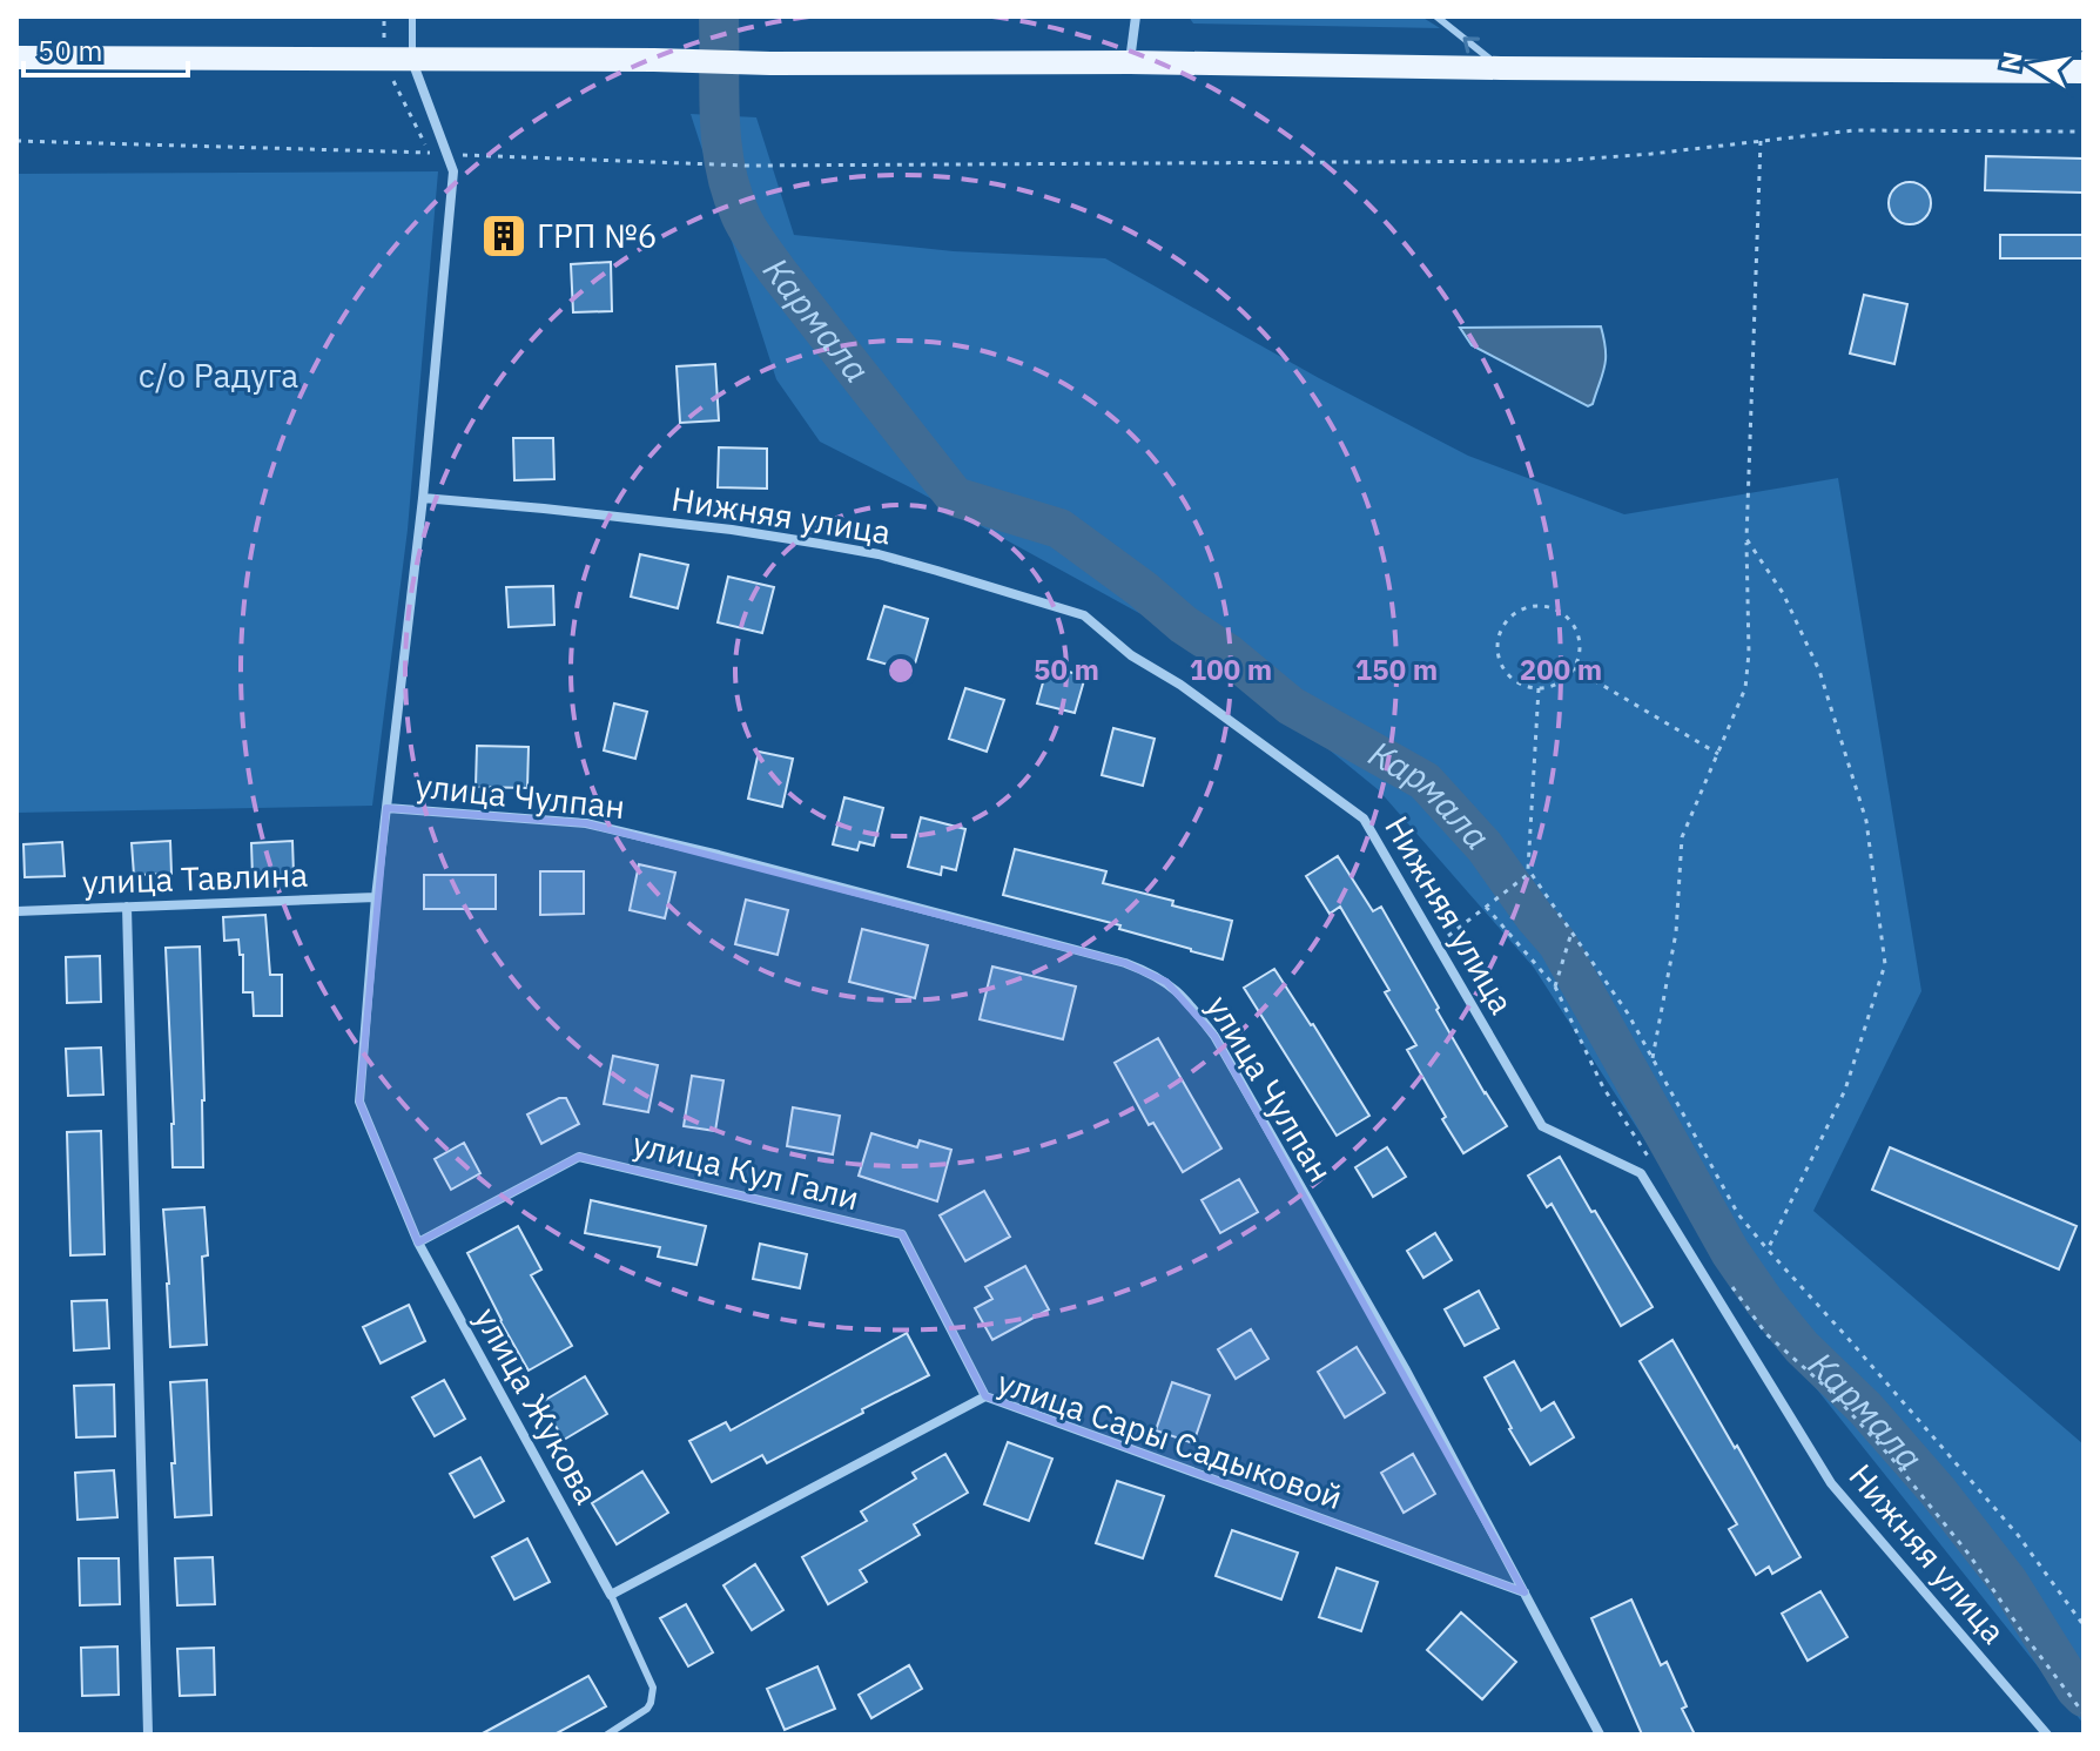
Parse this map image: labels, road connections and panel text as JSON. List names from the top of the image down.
{
  "streets": {
    "street": [
      "Нижняя улица",
      "улица Чулпан",
      "улица Тавлина",
      "улица Кул Гали",
      "улица Жукова",
      "улица Сары Садыковой"
    ]
  },
  "crossings": [
    ["Нижняя улица", "улица Жукова"],
    ["улица Чулпан", "улица Жукова"],
    ["улица Чулпан", "улица Сары Садыковой"],
    ["улица Тавлина", "улица Жукова"],
    ["улица Кул Гали", "улица Жукова"],
    ["улица Кул Гали", "улица Сары Садыковой"],
    ["улица Жукова", "улица Сары Садыковой"]
  ],
  "water": ["Кармала"],
  "parks": ["с/о Радуга"],
  "places": {
    "building": ["ГРП №6"]
  },
  "scale_bar": "50 m",
  "north": "left",
  "rings": [
    "50 m",
    "100 m",
    "150 m",
    "200 m"
  ]
}
